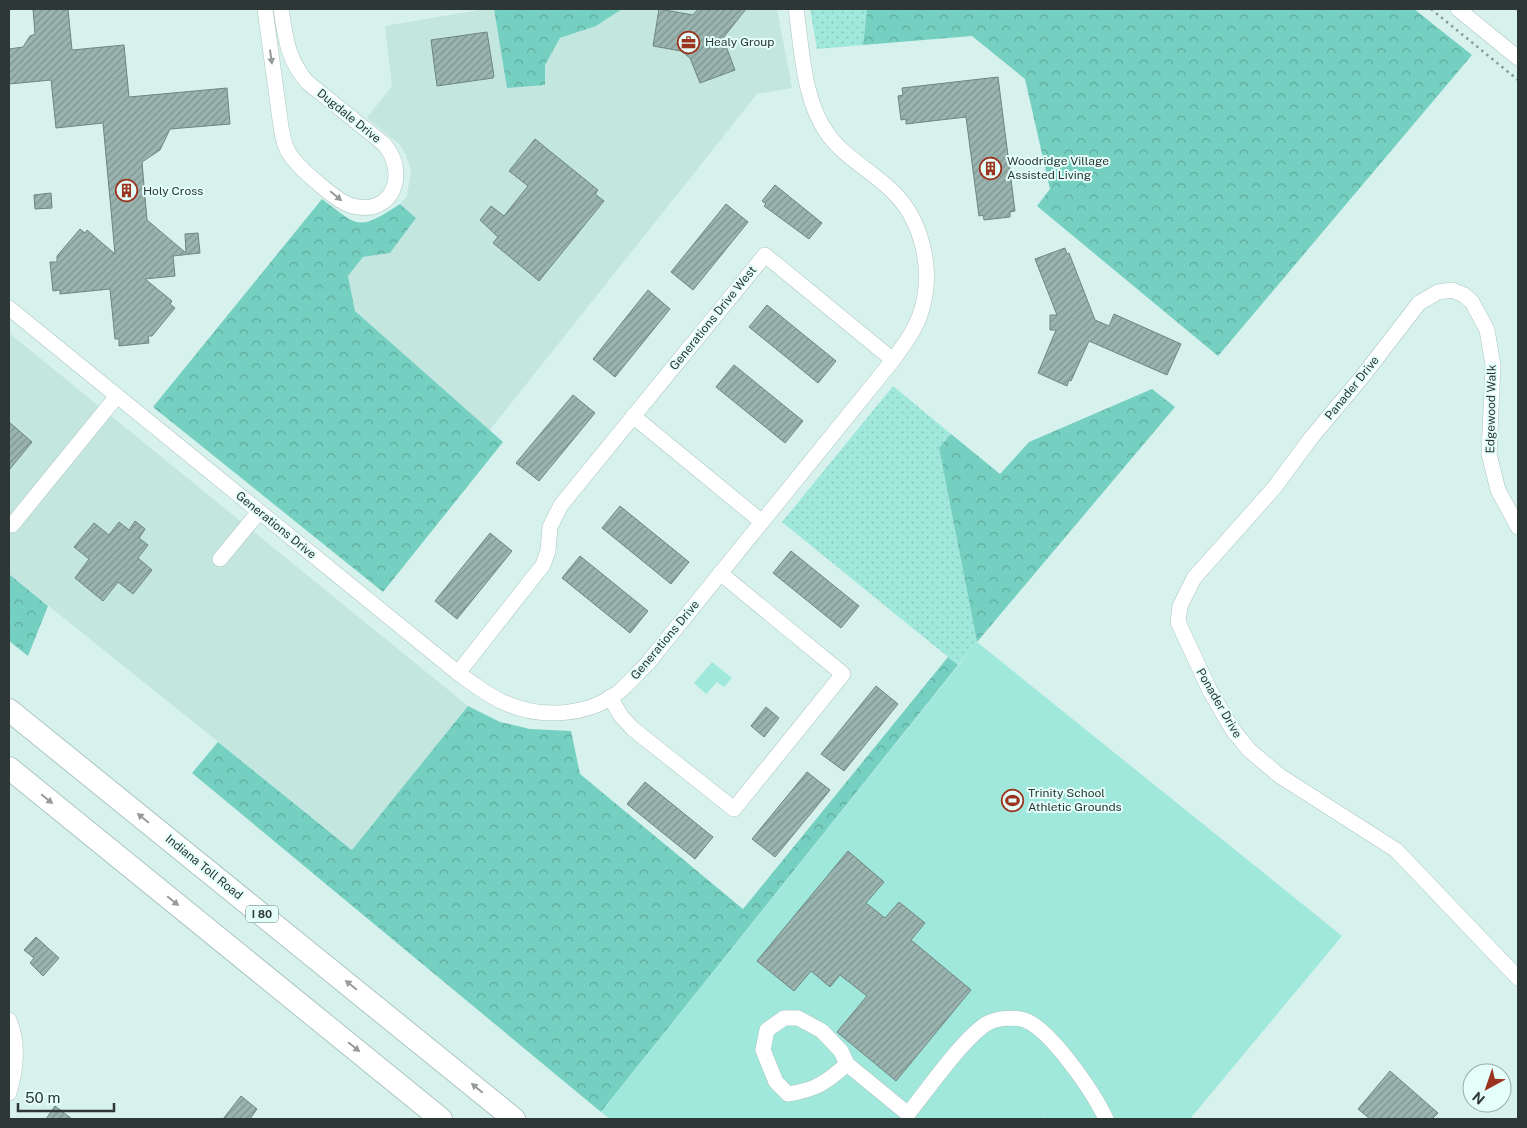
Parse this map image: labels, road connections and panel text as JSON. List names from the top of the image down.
{
  "streets": {
    "highway": ["Indiana Toll Road", "I 80"],
    "street": [
      "Dugdale Drive",
      "Generations Drive West",
      "Panader Drive",
      "Edgewood Walk",
      "Generations Drive",
      "Ponader Drive"
    ]
  },
  "crossings": [
    ["Generations Drive West", "Generations Drive"],
    ["Panader Drive", "Edgewood Walk"],
    ["Panader Drive", "Ponader Drive"]
  ],
  "places": {
    "office": ["Healy Group"],
    "building": ["Woodridge Village Assisted Living", "Holy Cross"],
    "sports": ["Trinity School Athletic Grounds"]
  },
  "scale_bar": "50 m",
  "north": "bottom left"
}
